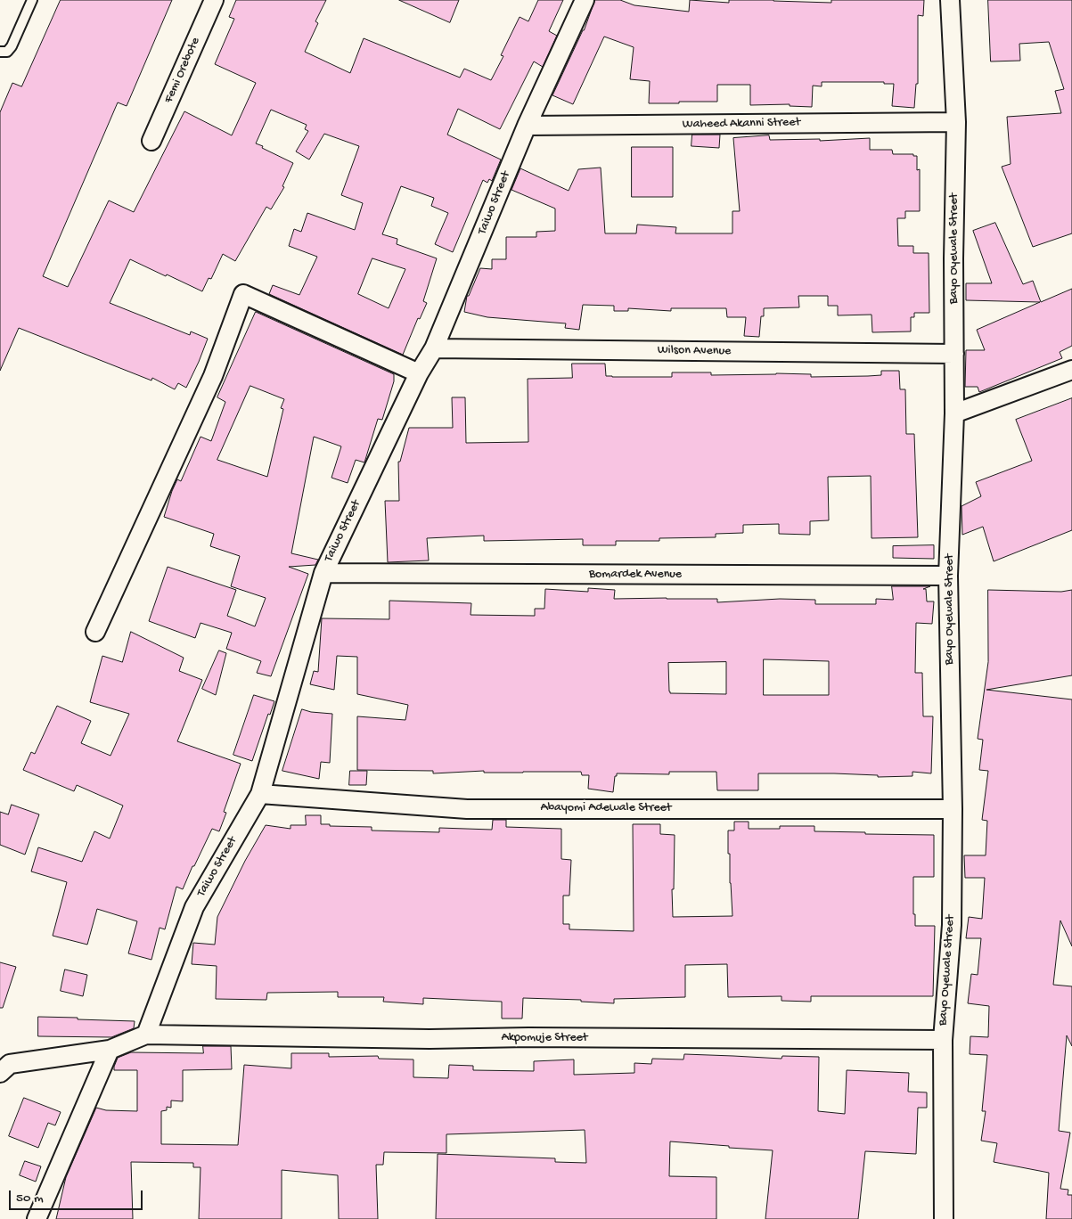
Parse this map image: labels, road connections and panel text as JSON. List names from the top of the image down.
{
  "streets": {
    "street": [
      "Femi Orebote",
      "Waheed Akanni Street",
      "Taiwo Street",
      "Bayo Oyewale Street",
      "Wilson Avenue",
      "Bomardek Avenue",
      "Abayomi Adewale Street",
      "Akpomuje Street"
    ]
  },
  "crossings": [
    ["Waheed Akanni Street", "Taiwo Street"],
    ["Waheed Akanni Street", "Bayo Oyewale Street"],
    ["Taiwo Street", "Wilson Avenue"],
    ["Taiwo Street", "Bomardek Avenue"],
    ["Taiwo Street", "Abayomi Adewale Street"],
    ["Taiwo Street", "Akpomuje Street"],
    ["Bayo Oyewale Street", "Wilson Avenue"],
    ["Bayo Oyewale Street", "Bomardek Avenue"],
    ["Bayo Oyewale Street", "Abayomi Adewale Street"],
    ["Bayo Oyewale Street", "Akpomuje Street"]
  ],
  "scale_bar": "50 m"
}
